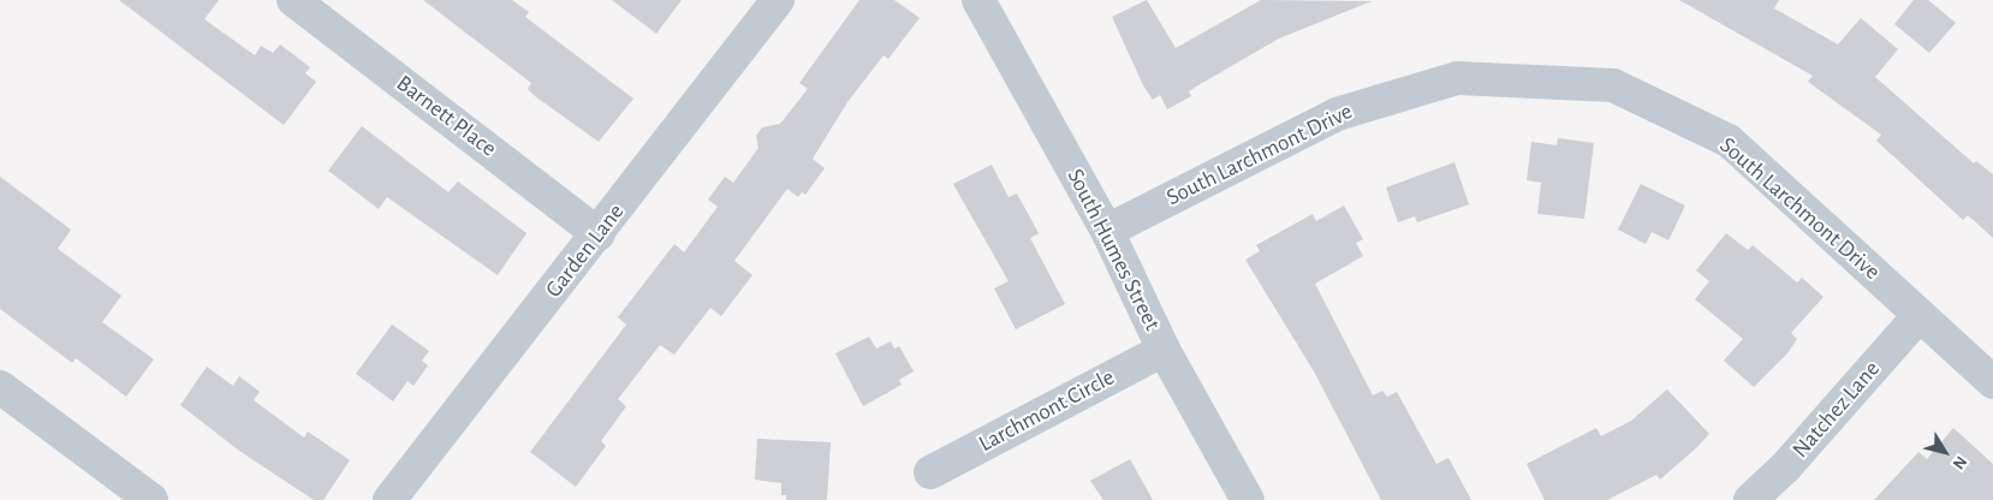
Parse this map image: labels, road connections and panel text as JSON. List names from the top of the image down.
{
  "streets": {
    "street": [
      "Barnett Place",
      "South Larchmont Drive",
      "South Humes Street",
      "Garden Lane",
      "Natchez Lane",
      "Larchmont Circle"
    ]
  },
  "crossings": [
    ["Barnett Place", "Garden Lane"],
    ["South Larchmont Drive", "South Humes Street"],
    ["South Larchmont Drive", "Natchez Lane"],
    ["South Humes Street", "Larchmont Circle"]
  ],
  "north": "bottom right"
}
